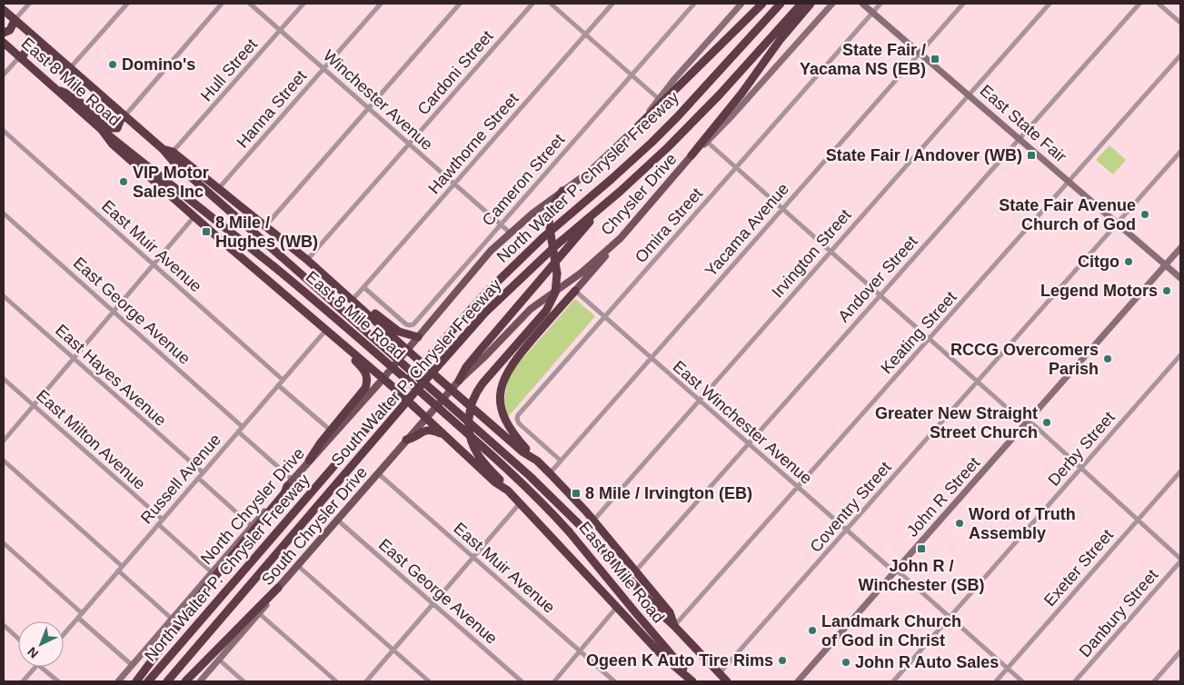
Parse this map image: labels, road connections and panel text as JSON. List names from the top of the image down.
{
  "streets": {
    "highway": ["East 8 Mile Road", "North Walter P. Chrysler Freeway", "South Walter P. Chrysler Freeway"],
    "main road": [
      "East State Fair",
      "Chrysler Drive",
      "John R Street",
      "North Chrysler Drive",
      "South Chrysler Drive"
    ],
    "street": [
      "Hull Street",
      "Cardoni Street",
      "Winchester Avenue",
      "Hanna Street",
      "Hawthorne Street",
      "Cameron Street",
      "Omira Street",
      "Yacama Avenue",
      "East Muir Avenue",
      "Irvington Street",
      "Andover Street",
      "East George Avenue",
      "Keating Street",
      "East Hayes Avenue",
      "East Winchester Avenue",
      "East Milton Avenue",
      "Derby Street",
      "Russell Avenue",
      "Coventry Street",
      "Exeter Street",
      "Danbury Street"
    ]
  },
  "crossings": [
    ["Hull Street", "East 8 Mile Road"],
    ["Hull Street", "Winchester Avenue"],
    ["Cardoni Street", "East 8 Mile Road"],
    ["Cardoni Street", "Winchester Avenue"],
    ["East 8 Mile Road", "Hanna Street"],
    ["East 8 Mile Road", "Hawthorne Street"],
    ["East 8 Mile Road", "Chrysler Drive"],
    ["East 8 Mile Road", "Keating Street"],
    ["East 8 Mile Road", "South Chrysler Drive"],
    ["Winchester Avenue", "Hanna Street"],
    ["Winchester Avenue", "Hawthorne Street"],
    ["Winchester Avenue", "Cameron Street"],
    ["East State Fair", "Omira Street"],
    ["East State Fair", "Yacama Avenue"],
    ["East State Fair", "Irvington Street"],
    ["East State Fair", "Andover Street"],
    ["East State Fair", "Keating Street"],
    ["East State Fair", "John R Street"],
    ["East State Fair", "Coventry Street"],
    ["Hawthorne Street", "Cameron Street"],
    ["Chrysler Drive", "South Chrysler Drive"],
    ["Omira Street", "Yacama Avenue"],
    ["Omira Street", "East Winchester Avenue"],
    ["Yacama Avenue", "East Winchester Avenue"],
    ["East Muir Avenue", "Russell Avenue"],
    ["East Muir Avenue", "South Chrysler Drive"],
    ["Irvington Street", "East Winchester Avenue"],
    ["Andover Street", "East Winchester Avenue"],
    ["East George Avenue", "Russell Avenue"],
    ["East George Avenue", "South Chrysler Drive"],
    ["Keating Street", "East Winchester Avenue"],
    ["East Hayes Avenue", "Russell Avenue"],
    ["East Winchester Avenue", "Derby Street"],
    ["East Winchester Avenue", "John R Street"],
    ["East Winchester Avenue", "Coventry Street"],
    ["East Winchester Avenue", "Exeter Street"],
    ["East Milton Avenue", "Russell Avenue"]
  ],
  "places": {
    "transit": [
      "State Fair / Yacama NS (EB)",
      "State Fair / Andover (WB)",
      "8 Mile / Hughes (WB)",
      "8 Mile / Irvington (EB)",
      "John R / Winchester (SB)"
    ],
    "other": [
      "Domino's",
      "VIP Motor Sales Inc",
      "State Fair Avenue Church of God",
      "Citgo",
      "Legend Motors",
      "RCCG Overcomers Parish",
      "Greater New Straight Street Church",
      "Word of Truth Assembly",
      "Landmark Church of God in Christ",
      "Ogeen K Auto Tire Rims",
      "John R Auto Sales"
    ]
  },
  "north": "bottom left"
}
